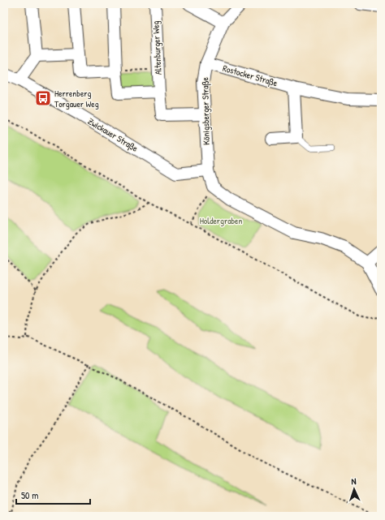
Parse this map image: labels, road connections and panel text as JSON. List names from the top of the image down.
{
  "streets": {
    "street": [
      "Altenburger Weg",
      "Rostocker Straße",
      "Königsberger Straße",
      "Zwickauer Straße"
    ]
  },
  "crossings": [
    ["Altenburger Weg", "Königsberger Straße"],
    ["Rostocker Straße", "Königsberger Straße"],
    ["Königsberger Straße", "Zwickauer Straße"]
  ],
  "parks": ["Holdergraben"],
  "places": {
    "bus stop": ["Herrenberg Torgauer Weg"]
  },
  "scale_bar": "50 m",
  "north": "top"
}
